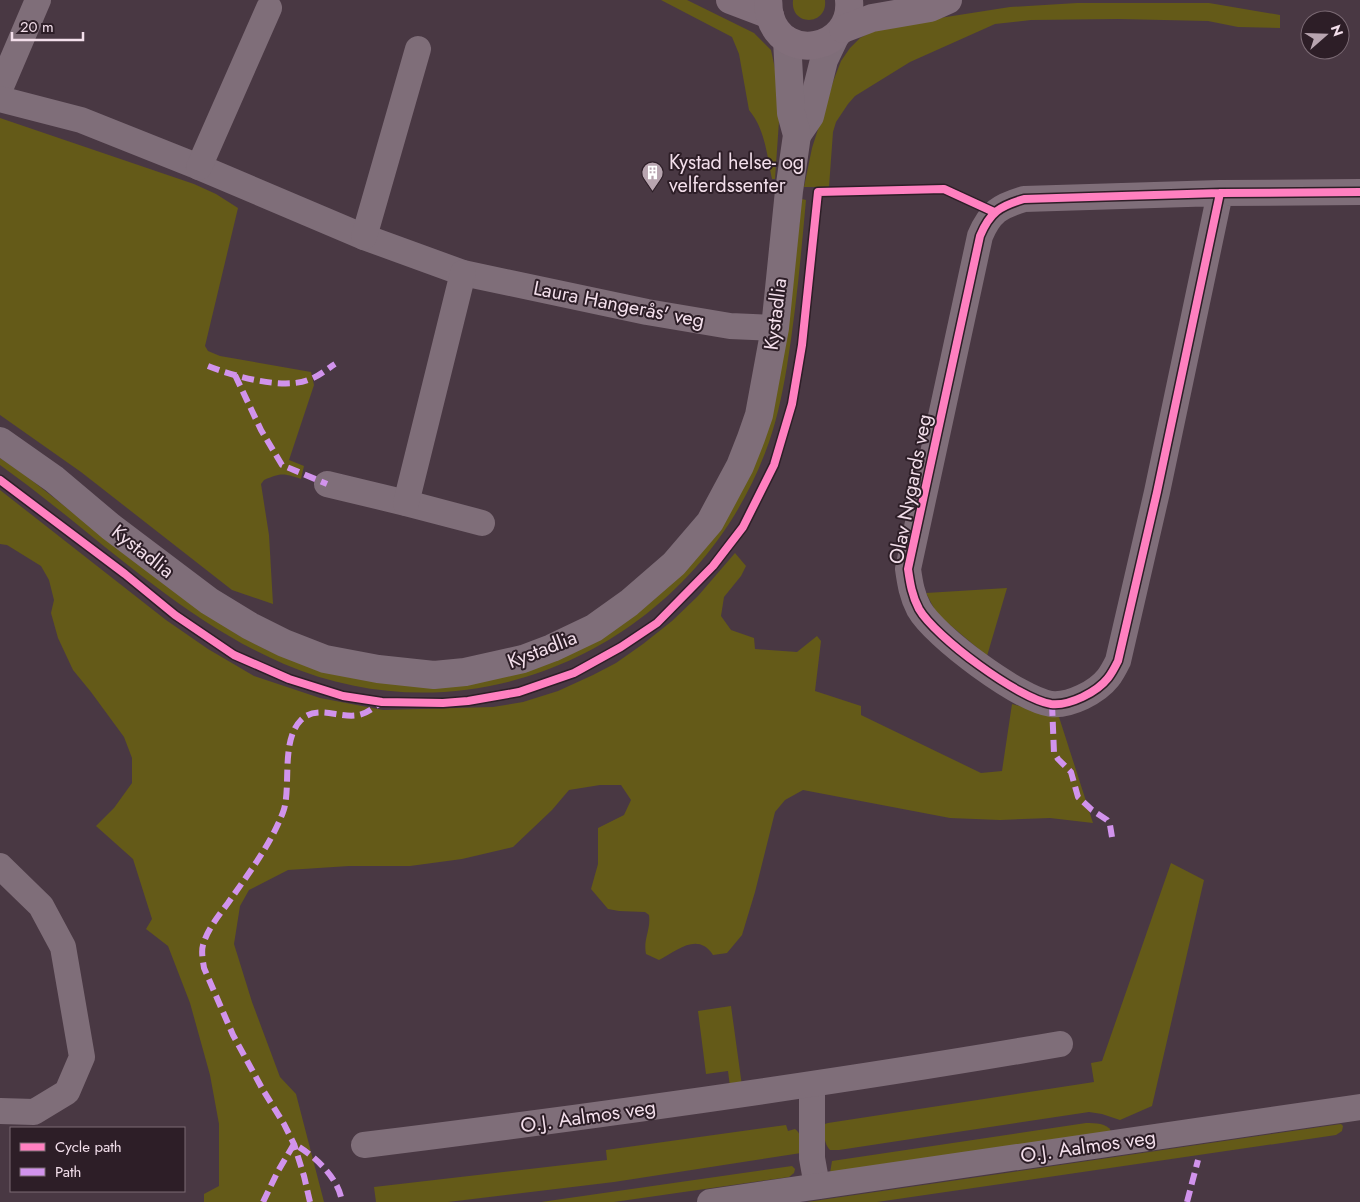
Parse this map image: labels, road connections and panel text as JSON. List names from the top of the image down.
{
  "streets": {
    "street": [
      "Laura Hangerås' veg",
      "Kystadlia",
      "Olav Nygards veg",
      "O.J. Aalmos veg"
    ]
  },
  "crossings": [
    ["Laura Hangerås' veg", "Kystadlia"]
  ],
  "places": {
    "building": ["Kystad helse- og velferdssenter"]
  },
  "legend": ["Cycle path", "Path"],
  "scale_bar": "20 m",
  "north": "right"
}
